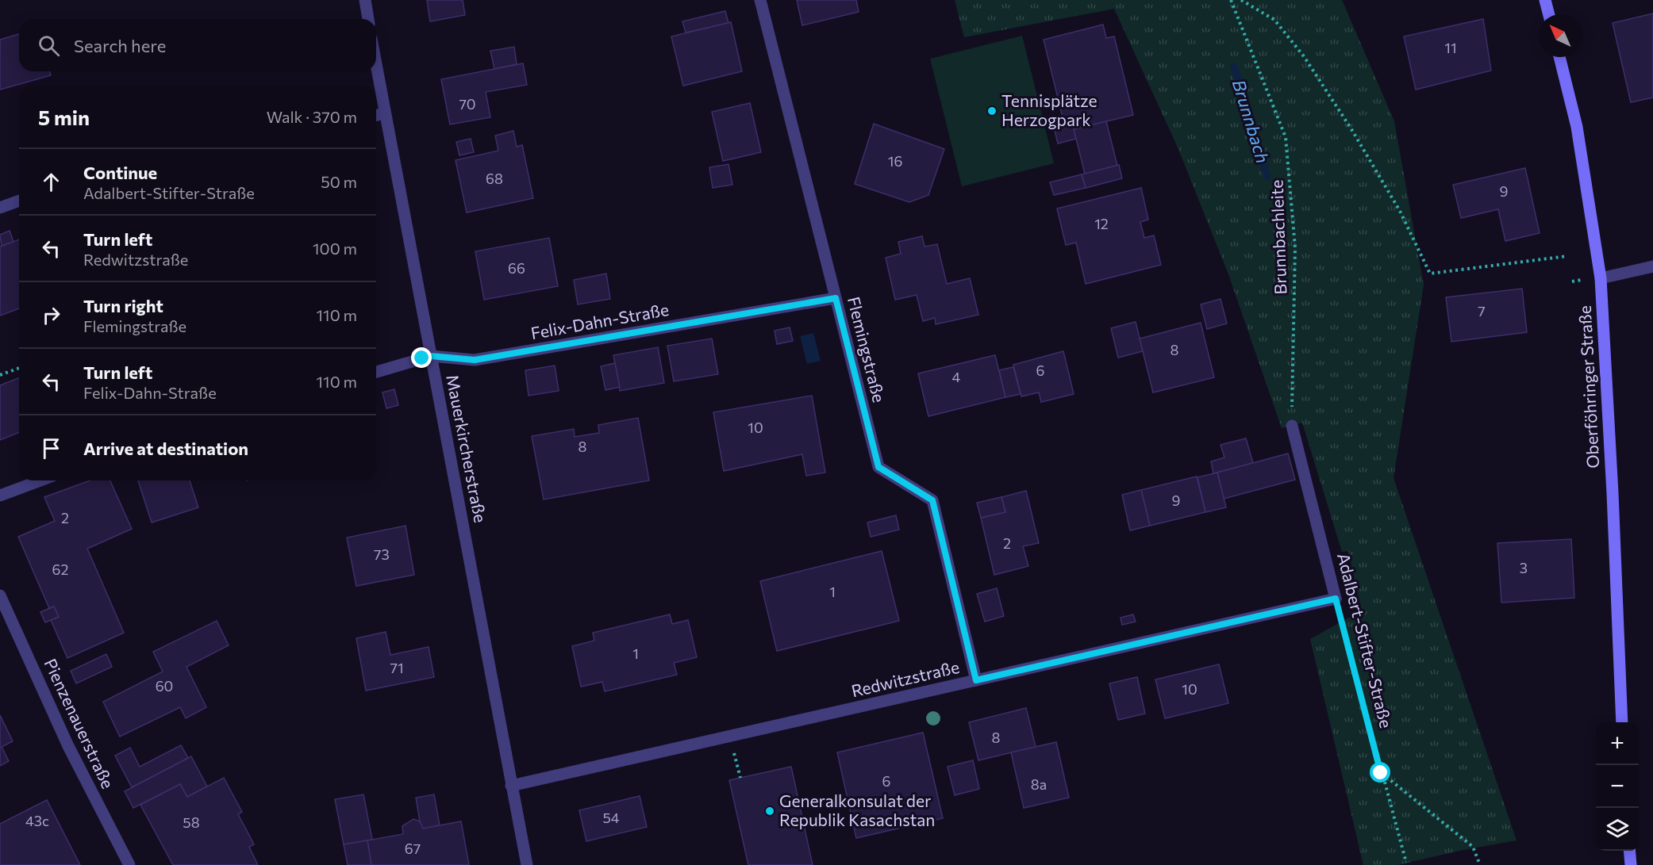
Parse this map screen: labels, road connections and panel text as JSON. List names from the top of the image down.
{
  "streets": {
    "main road": ["Oberföhringer Straße"],
    "street": [
      "Felix-Dahn-Straße",
      "Flemingstraße",
      "Mauerkircherstraße",
      "Adalbert-Stifter-Straße",
      "Redwitzstraße",
      "Pienzenauerstraße"
    ],
    "path": ["Brunnbachleite"]
  },
  "crossings": [
    ["Brunnbachleite", "Adalbert-Stifter-Straße"],
    ["Felix-Dahn-Straße", "Flemingstraße"],
    ["Felix-Dahn-Straße", "Mauerkircherstraße"],
    ["Flemingstraße", "Redwitzstraße"],
    ["Mauerkircherstraße", "Redwitzstraße"],
    ["Adalbert-Stifter-Straße", "Redwitzstraße"]
  ],
  "water": ["Brunnbach"],
  "places": ["Tennisplätze Herzogpark", "Generalkonsulat der Republik Kasachstan"],
  "house_numbers": [
    "11",
    "70",
    "16",
    "68",
    "9",
    "12",
    "66",
    "7",
    "8",
    "6",
    "4",
    "10",
    "8",
    "9",
    "2",
    "2",
    "73",
    "3",
    "62",
    "1",
    "1",
    "71",
    "60",
    "10",
    "8",
    "6",
    "8a",
    "54",
    "43c",
    "58",
    "67"
  ],
  "north": "top left",
  "page": {
    "search": "Search here",
    "heading": ["5 min", "Walk · 370 m"],
    "list": [
      ["Continue", "Adalbert-Stifter-Straße", "50 m"],
      ["Turn left", "Redwitzstraße", "100 m"],
      ["Turn right", "Flemingstraße", "110 m"],
      ["Turn left", "Felix-Dahn-Straße", "110 m"],
      "Arrive at destination"
    ],
    "map_buttons": ["+", "−"]
  }
}
